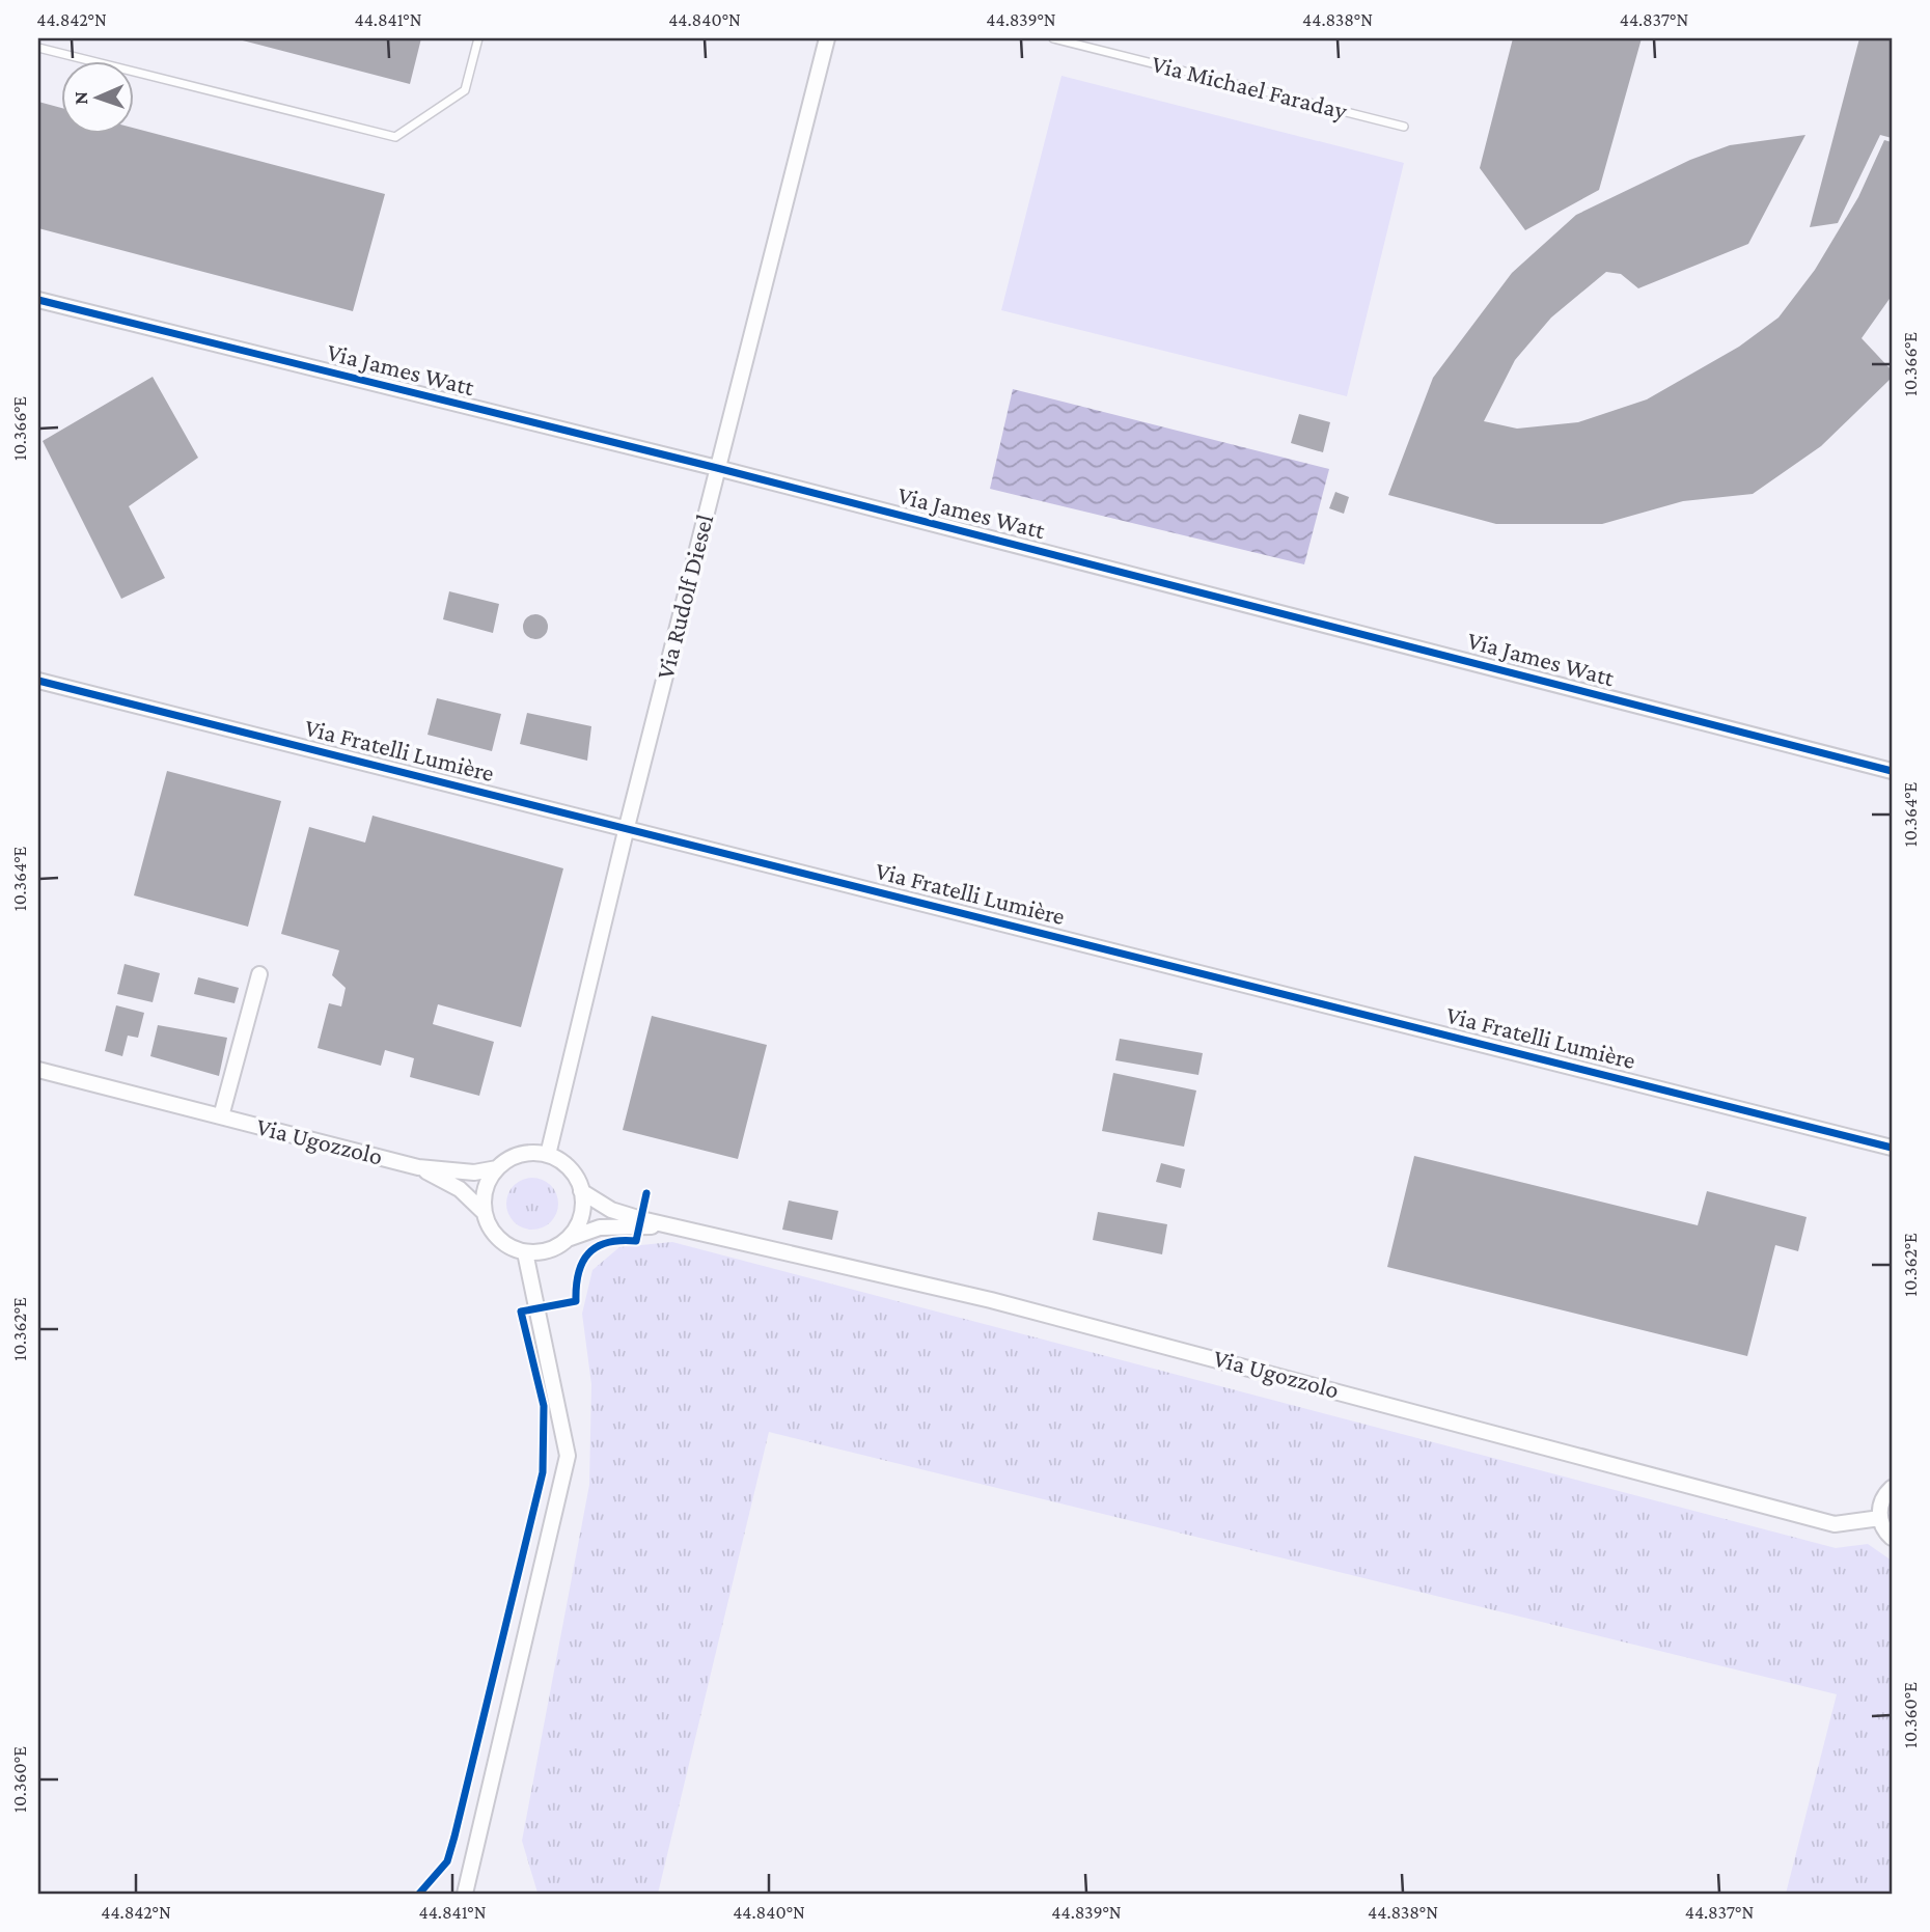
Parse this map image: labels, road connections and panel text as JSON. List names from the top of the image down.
{
  "streets": {
    "street": [
      "Via James Watt",
      "Via Rudolf Diesel",
      "Via Fratelli Lumière",
      "Via Ugozzolo"
    ],
    "lane": ["Via Michael Faraday"]
  },
  "crossings": [
    ["Via James Watt", "Via Rudolf Diesel"],
    ["Via Rudolf Diesel", "Via Fratelli Lumière"],
    ["Via Rudolf Diesel", "Via Ugozzolo"]
  ],
  "north": "left",
  "coordinates": [
    "44.842°N",
    "44.841°N",
    "44.840°N",
    "44.839°N",
    "44.838°N",
    "44.837°N",
    "10.366°E",
    "10.364°E",
    "10.362°E",
    "10.360°E"
  ]
}
